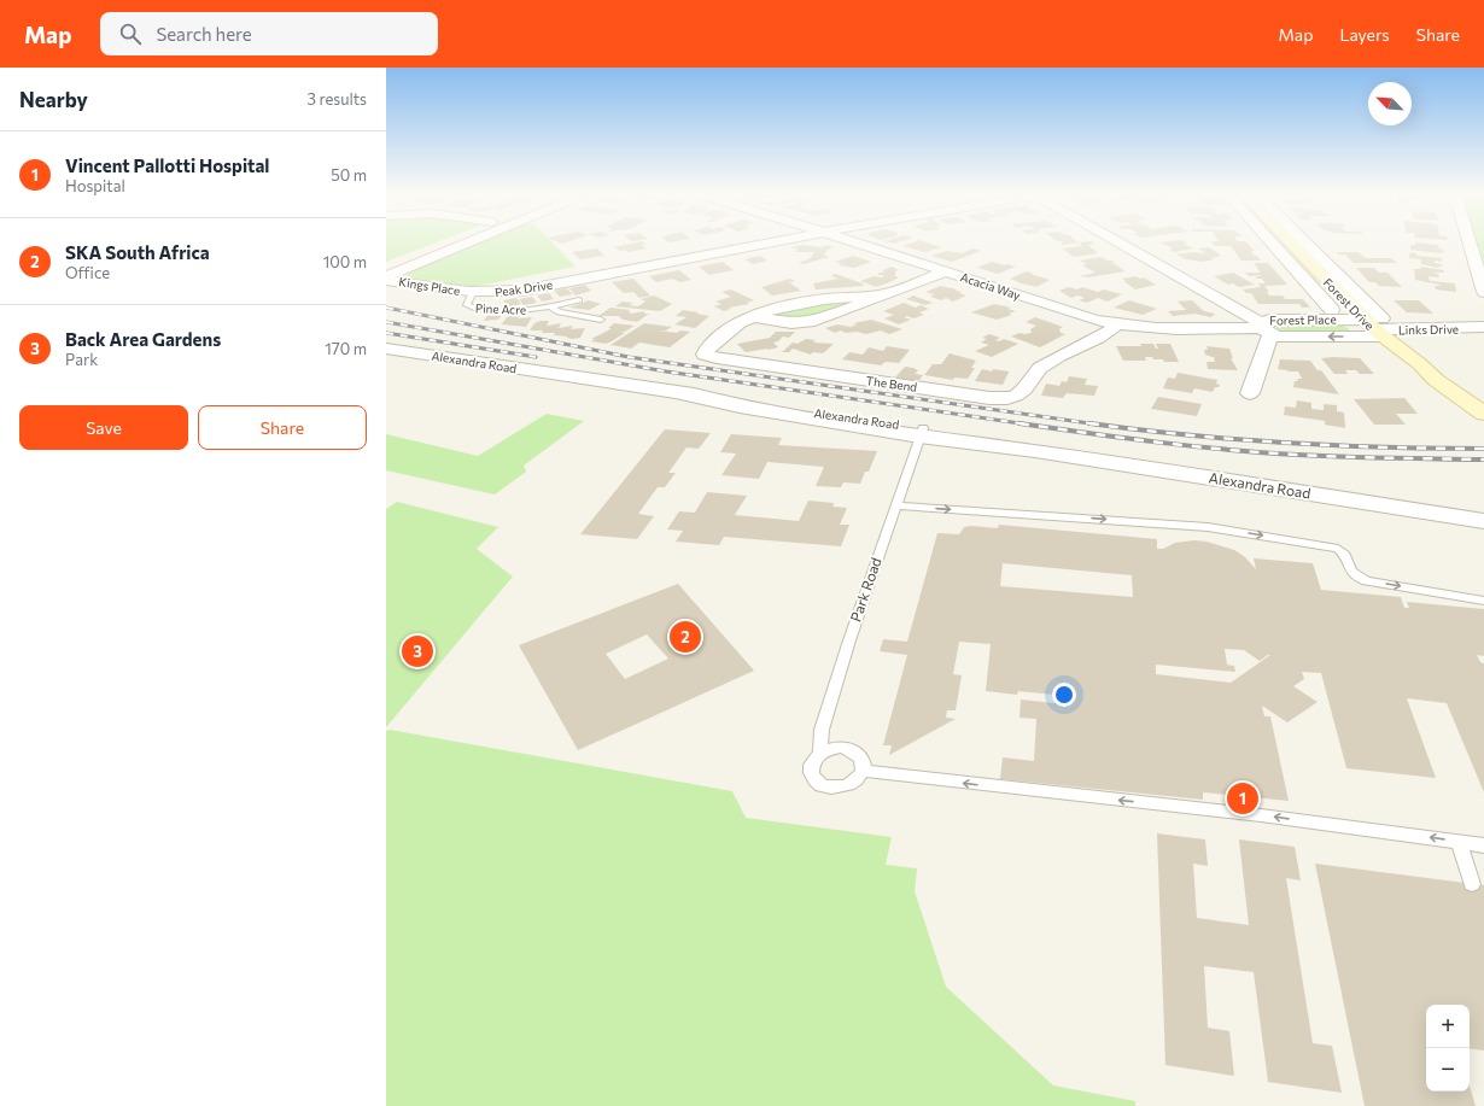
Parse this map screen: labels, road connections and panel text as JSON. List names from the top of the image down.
{
  "streets": {
    "main road": ["Forest Drive"],
    "street": [
      "Kings Place",
      "Acacia Way",
      "Peak Drive",
      "Forest Place",
      "Links Drive",
      "Alexandra Road",
      "The Bend"
    ],
    "lane": ["Pine Acre", "Park Road"]
  },
  "crossings": [
    ["Kings Place", "Peak Drive"],
    ["Kings Place", "Pine Acre"],
    ["Acacia Way", "Forest Place"],
    ["Acacia Way", "The Bend"],
    ["Peak Drive", "Pine Acre"],
    ["Forest Drive", "Forest Place"],
    ["Forest Drive", "Links Drive"],
    ["Forest Place", "Links Drive"],
    ["Alexandra Road", "Park Road"]
  ],
  "north": "top left",
  "page": {
    "header": "Map",
    "search": "Search here",
    "nav": ["Map", "Layers", "Share"],
    "heading": ["Nearby", "3 results"],
    "list": [
      {
        "mark": "1",
        "name": "Vincent Pallotti Hospital",
        "note": "Hospital",
        "value": "50 m"
      },
      {
        "mark": "2",
        "name": "SKA South Africa",
        "note": "Office",
        "value": "100 m"
      },
      {
        "mark": "3",
        "name": "Back Area Gardens",
        "note": "Park",
        "value": "170 m"
      }
    ],
    "buttons": ["Save", "Share"],
    "pins": ["2", "3", "1"],
    "map_buttons": ["+", "−"]
  }
}
